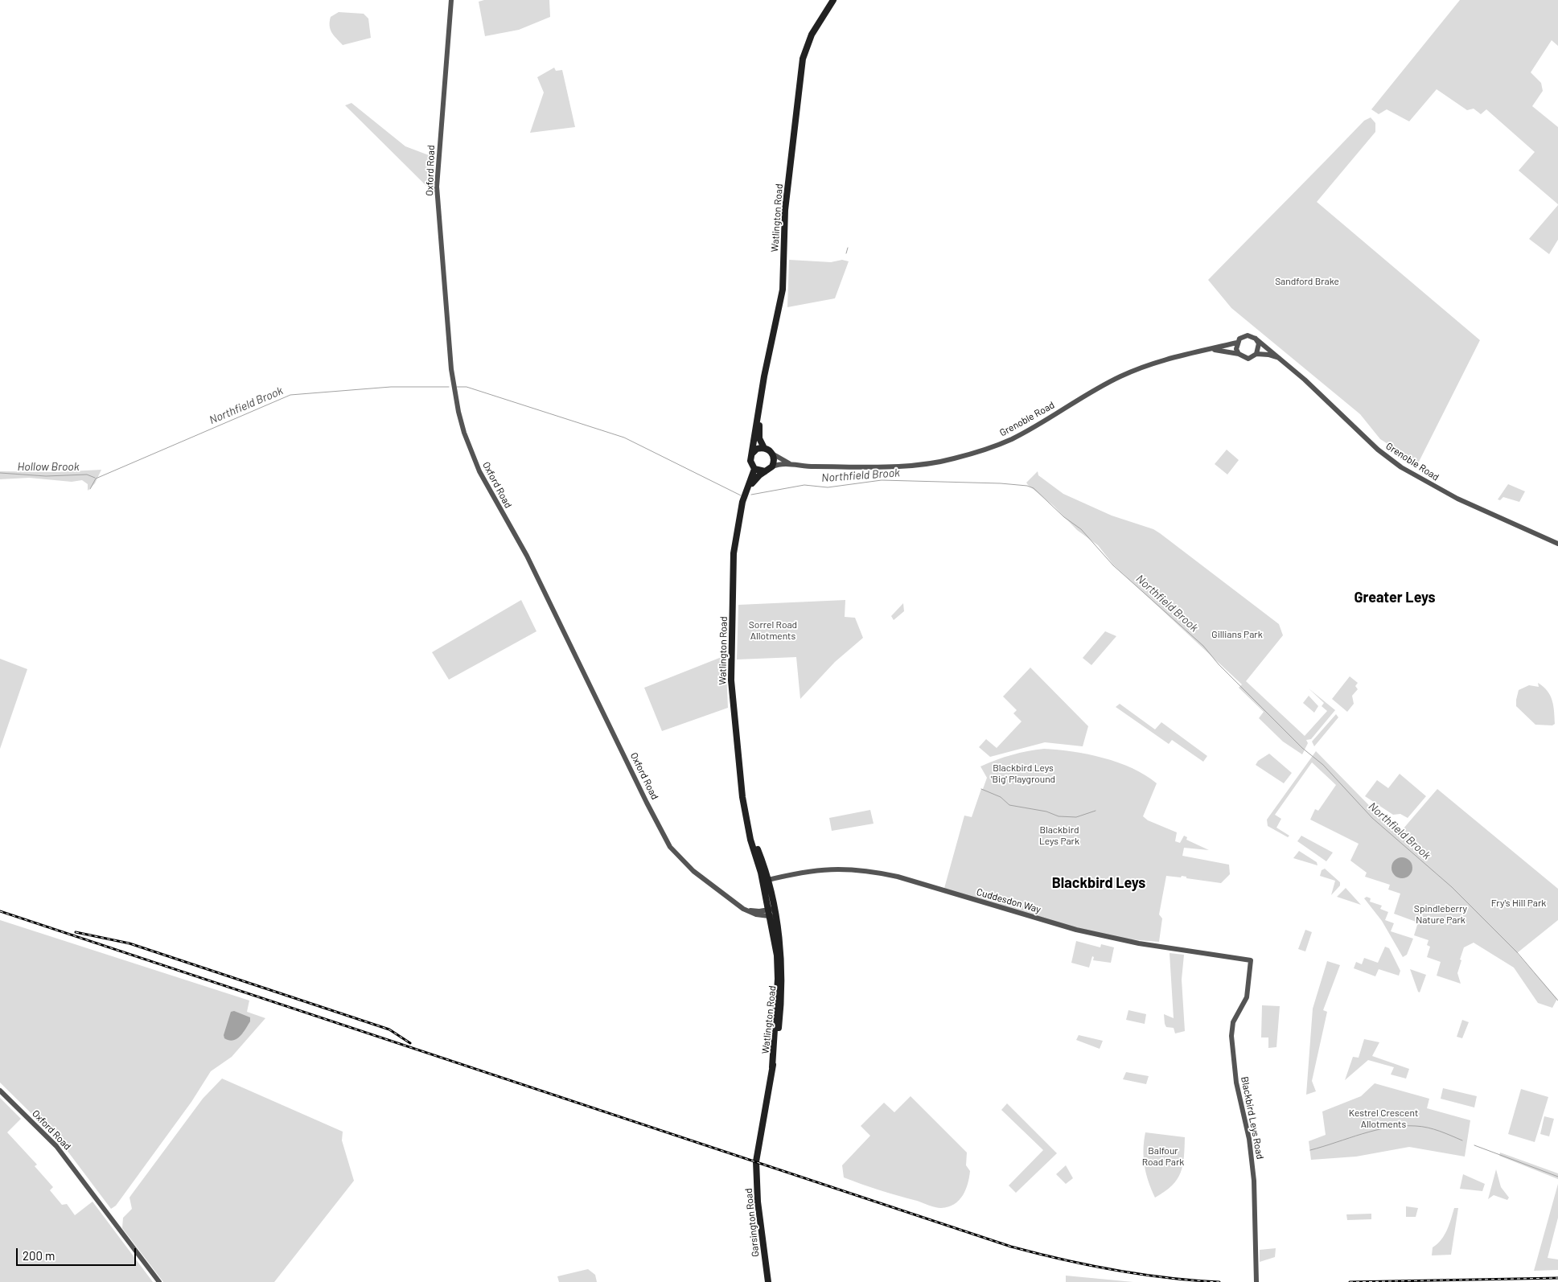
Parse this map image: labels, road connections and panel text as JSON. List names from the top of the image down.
{
  "streets": {
    "main road": ["Watlington Road", "Garsington Road"],
    "street": [
      "Oxford Road",
      "Grenoble Road",
      "Cuddesdon Way",
      "Blackbird Leys Road"
    ]
  },
  "crossings": [
    ["Oxford Road", "Watlington Road"],
    ["Watlington Road", "Grenoble Road"],
    ["Watlington Road", "Cuddesdon Way"],
    ["Watlington Road", "Garsington Road"],
    ["Cuddesdon Way", "Blackbird Leys Road"]
  ],
  "districts": ["Greater Leys", "Blackbird Leys"],
  "water": ["Northfield Brook", "Hollow Brook"],
  "parks": [
    "Sandford Brake",
    "Sorrel Road Allotments",
    "Gillians Park",
    "Blackbird Leys 'Big' Playground",
    "Blackbird Leys Park",
    "Fry's Hill Park",
    "Spindleberry Nature Park",
    "Kestrel Crescent Allotments",
    "Balfour Road Park"
  ],
  "scale_bar": "200 m"
}
